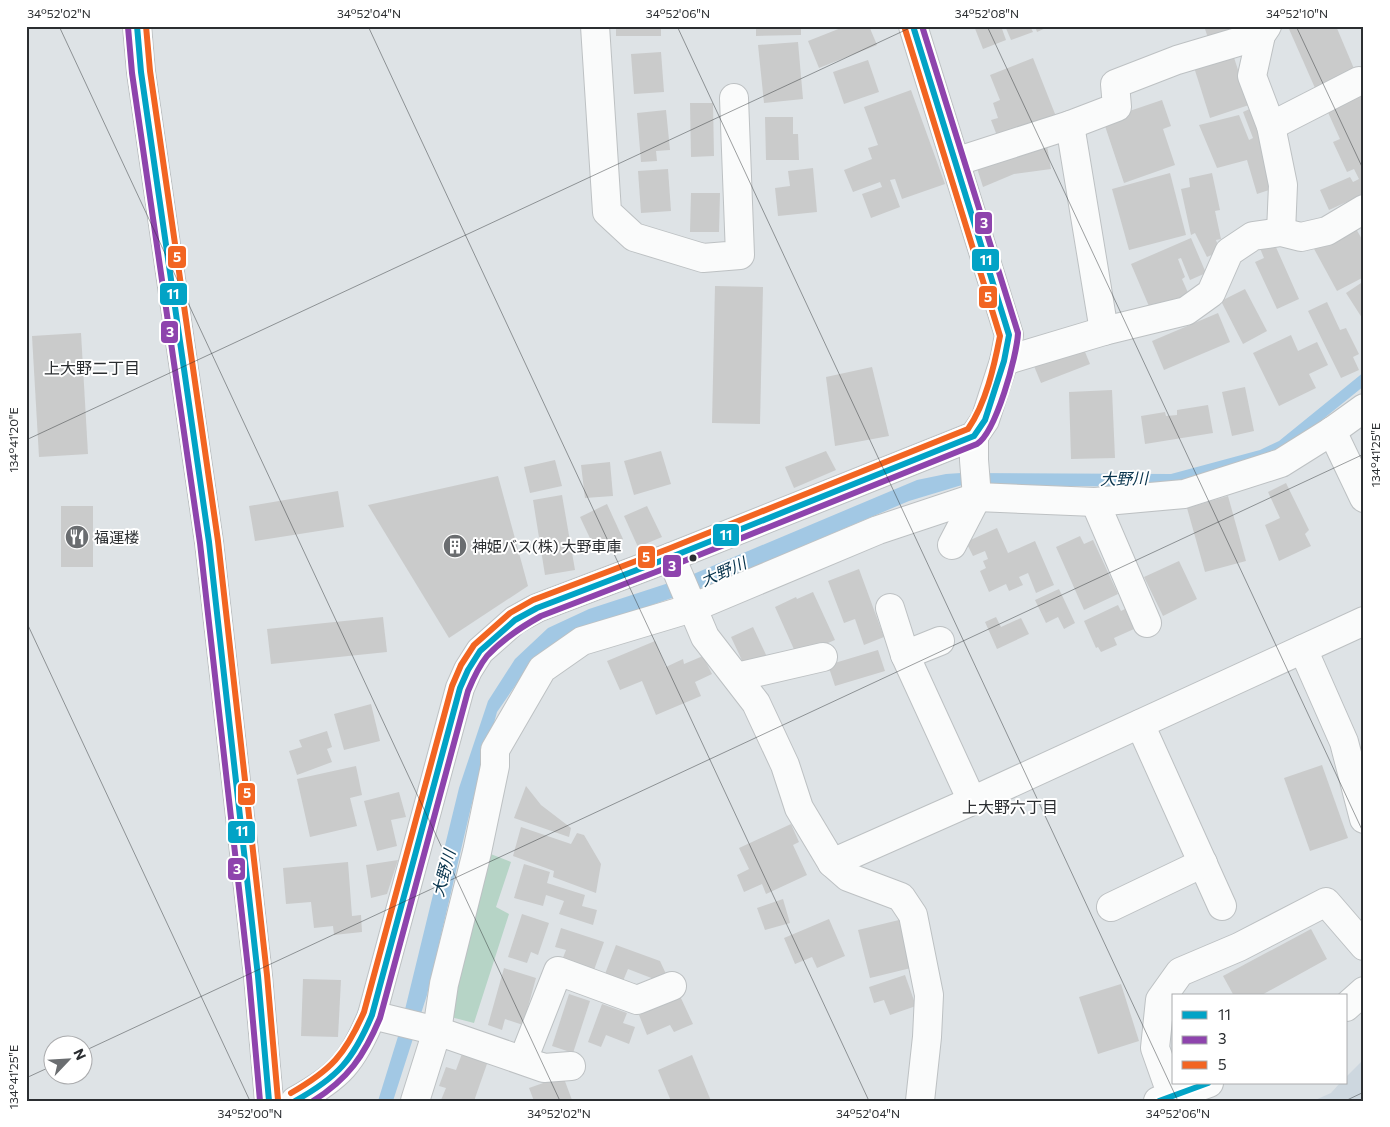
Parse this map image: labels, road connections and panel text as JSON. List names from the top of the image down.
{
  "districts": ["上大野二丁目", "上大野六丁目"],
  "water": ["大野川"],
  "places": {
    "restaurant": ["福運楼"],
    "building": ["神姫バス(株) 大野車庫"]
  },
  "lines": ["transit line 11", "transit line 3", "transit line 5"],
  "legend": ["11", "3", "5"],
  "north": "top right",
  "coordinates": [
    "34°52'02\"N",
    "34°52'04\"N",
    "34°52'06\"N",
    "34°52'08\"N",
    "34°52'10\"N",
    "134°41'20\"E",
    "134°41'25\"E",
    "34°52'00\"N"
  ]
}
